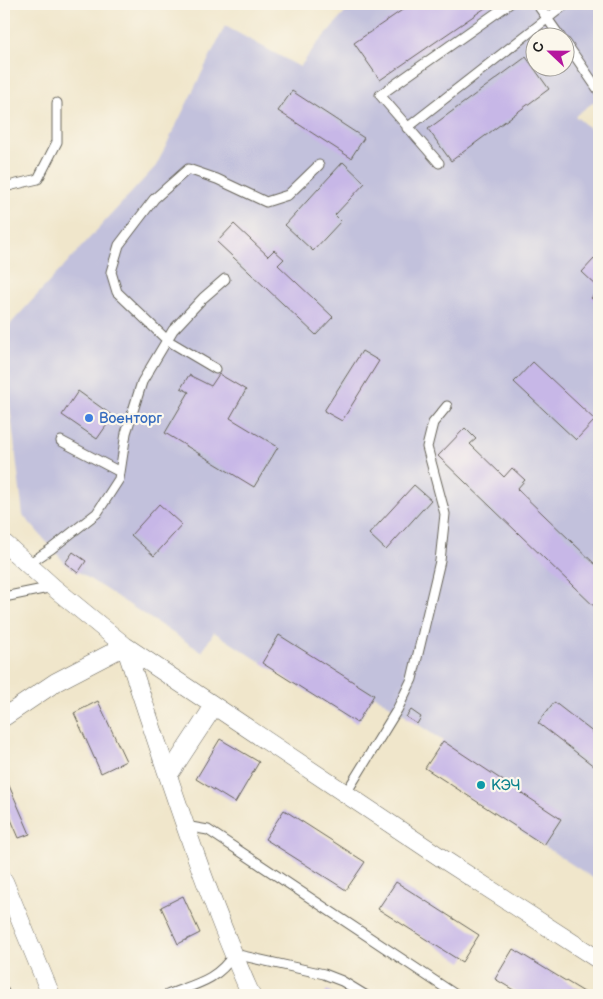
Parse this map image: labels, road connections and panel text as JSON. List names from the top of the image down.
{
  "places": ["Военторг", "КЭЧ"],
  "north": "left"
}
